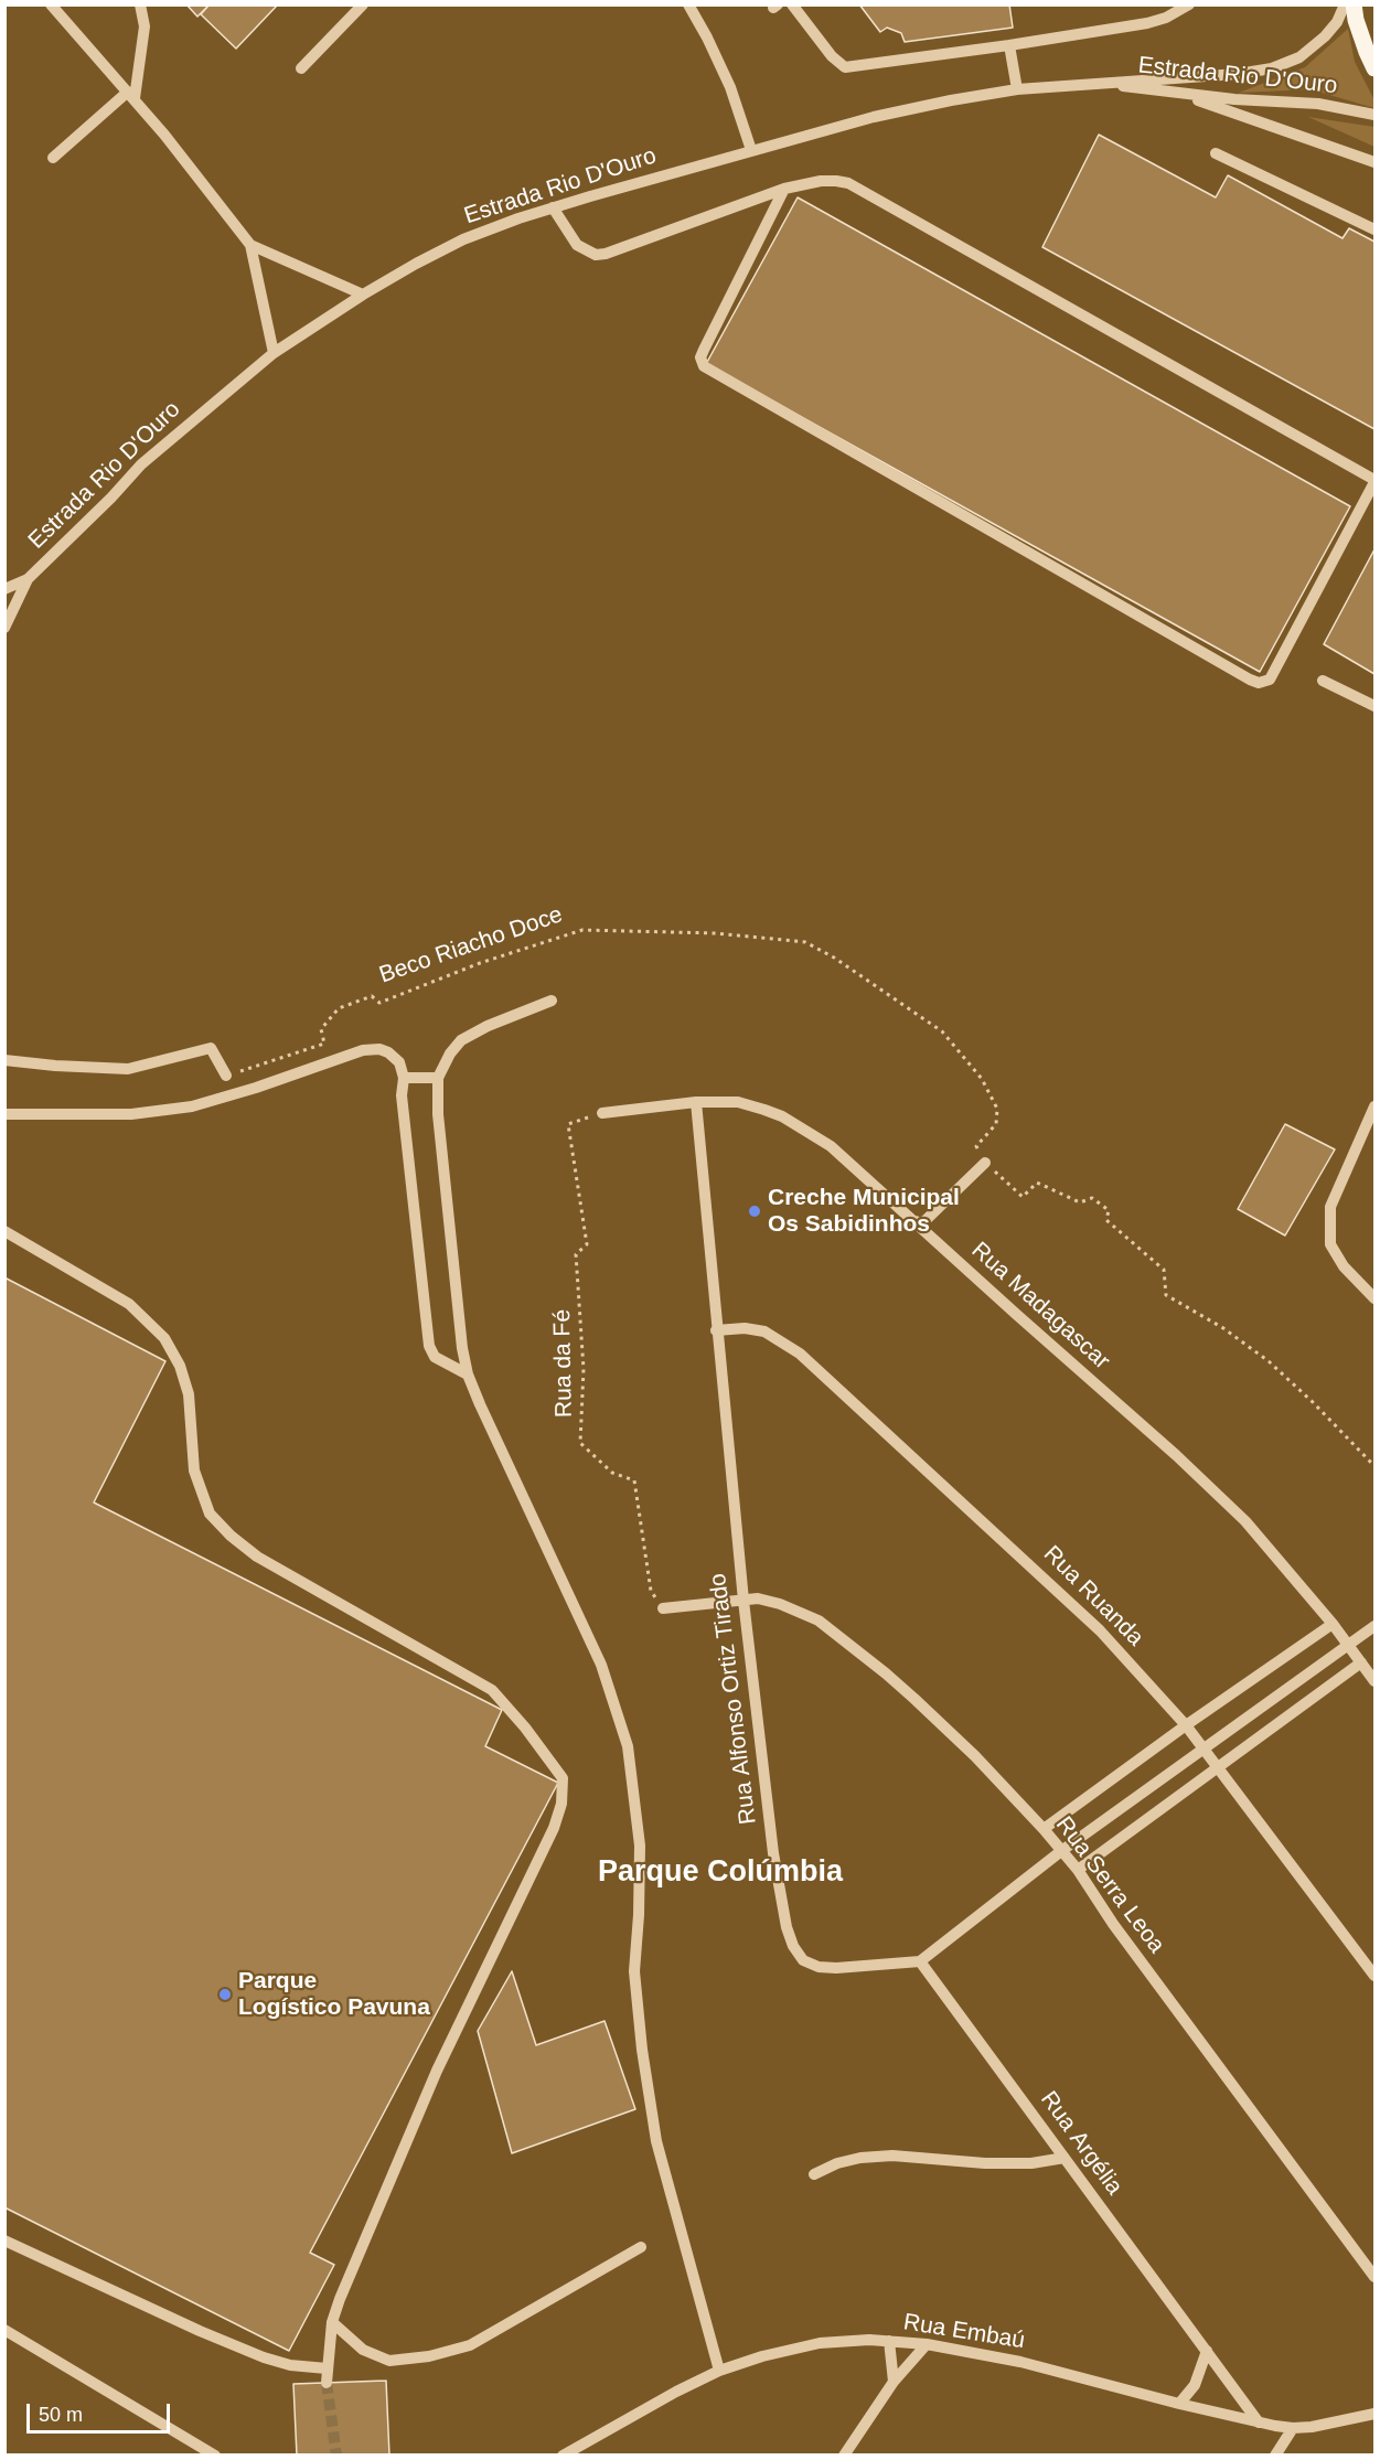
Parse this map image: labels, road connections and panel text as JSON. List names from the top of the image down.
{
  "streets": {
    "street": [
      "Estrada Rio D'Ouro",
      "Rua Madagascar",
      "Rua Ruanda",
      "Rua Alfonso Ortiz Tirado",
      "Rua Serra Leoa",
      "Rua Argélia",
      "Rua Embaú"
    ],
    "path": ["Beco Riacho Doce", "Rua da Fé"]
  },
  "crossings": [
    ["Rua Madagascar", "Rua da Fé"],
    ["Rua Madagascar", "Rua Alfonso Ortiz Tirado"],
    ["Rua da Fé", "Rua Serra Leoa"],
    ["Rua Ruanda", "Rua Alfonso Ortiz Tirado"],
    ["Rua Alfonso Ortiz Tirado", "Rua Serra Leoa"],
    ["Rua Alfonso Ortiz Tirado", "Rua Argélia"],
    ["Rua Argélia", "Rua Embaú"]
  ],
  "districts": ["Parque Colúmbia"],
  "places": ["Creche Municipal Os Sabidinhos", "Parque Logístico Pavuna"],
  "scale_bar": "50 m"
}
